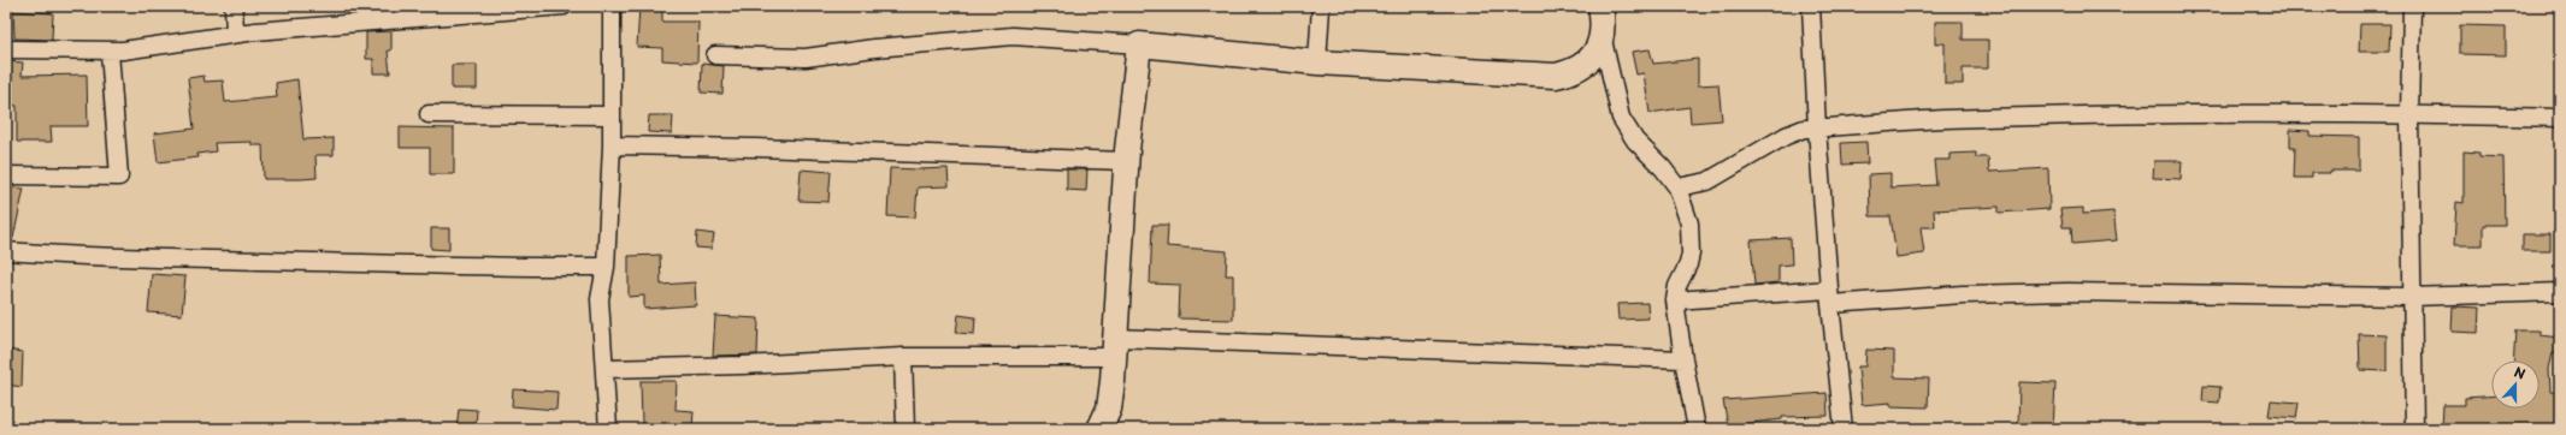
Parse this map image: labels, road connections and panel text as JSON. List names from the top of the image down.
{
  "north": "top"
}
